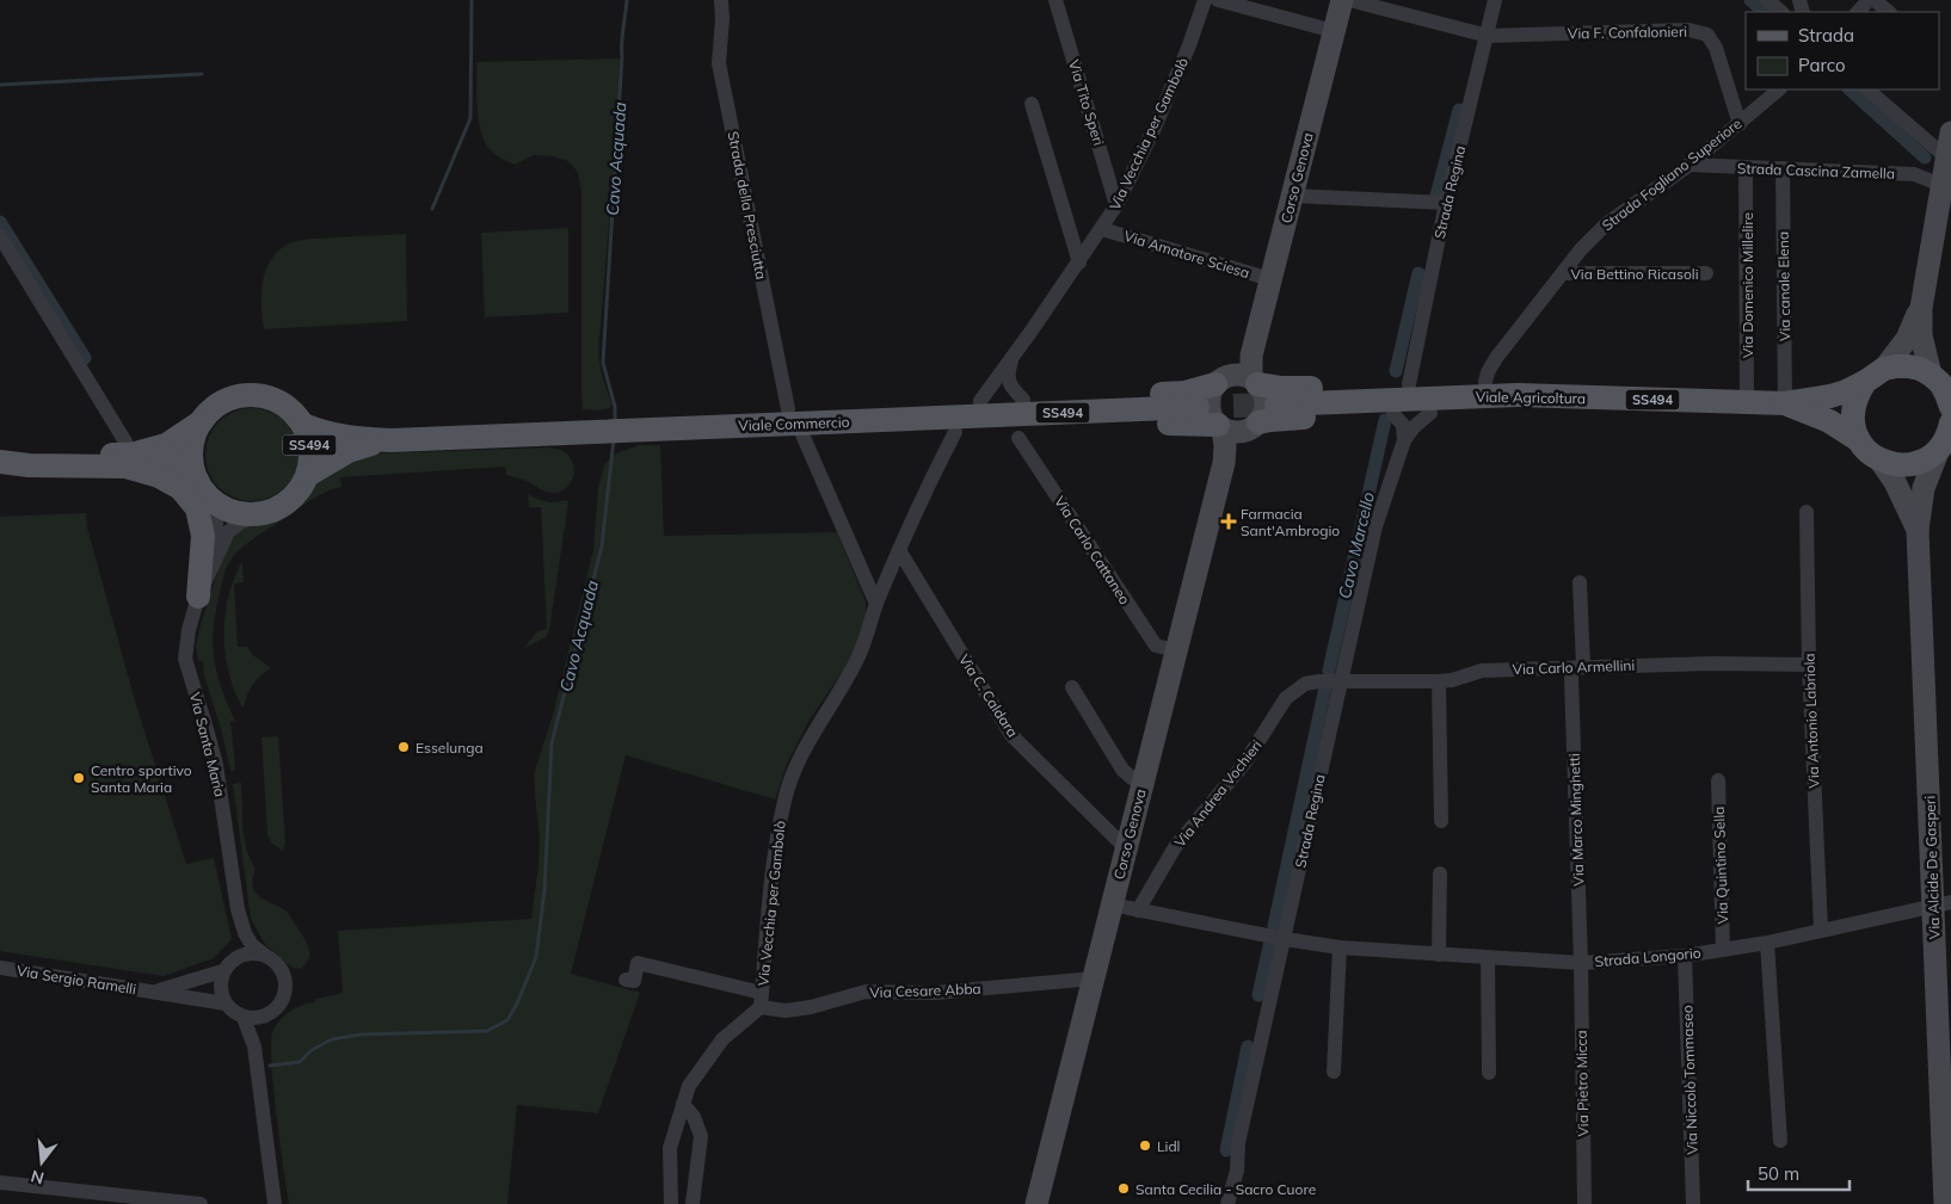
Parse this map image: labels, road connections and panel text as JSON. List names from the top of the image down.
{
  "streets": {
    "main road": [
      "Corso Genova",
      "Viale Agricoltura",
      "SS494",
      "Viale Commercio",
      "Via Alcide De Gasperi"
    ],
    "street": [
      "Via F. Confalonieri",
      "Via Tito Speri",
      "Via Vecchia per Gambolò",
      "Strada Cascina Zamella",
      "Strada Fogliano Superiore",
      "Strada Regina",
      "Strada della Presciutta",
      "Via Amatore Sciesa",
      "Via Bettino Ricasoli",
      "Via Domenico Millelire",
      "Via canale Elena",
      "Via Carlo Cattaneo",
      "Via Carlo Armellini",
      "Via C. Caldara",
      "Via Antonio Labriola",
      "Via Santa Maria",
      "Via Andrea Vochieri",
      "Via Marco Minghetti",
      "Via Quintino Sella",
      "Strada Longorio",
      "Via Sergio Ramelli",
      "Via Cesare Abba",
      "Via Niccolò Tommaseo",
      "Via Pietro Micca"
    ]
  },
  "crossings": [
    ["Via F. Confalonieri", "Strada Fogliano Superiore"],
    ["Via F. Confalonieri", "Strada Regina"],
    ["Via Tito Speri", "Via Vecchia per Gambolò"],
    ["Via Vecchia per Gambolò", "Strada della Presciutta"],
    ["Via Vecchia per Gambolò", "Via Amatore Sciesa"],
    ["Via Vecchia per Gambolò", "Via C. Caldara"],
    ["Via Vecchia per Gambolò", "Via Cesare Abba"],
    ["Strada Cascina Zamella", "Strada Fogliano Superiore"],
    ["Strada Cascina Zamella", "Via Domenico Millelire"],
    ["Strada Cascina Zamella", "Via canale Elena"],
    ["Strada Fogliano Superiore", "Via Bettino Ricasoli"],
    ["Corso Genova", "Via Amatore Sciesa"],
    ["Corso Genova", "Via Carlo Cattaneo"],
    ["Corso Genova", "Via C. Caldara"],
    ["Corso Genova", "Strada Longorio"],
    ["Corso Genova", "Via Cesare Abba"],
    ["Strada Regina", "Via Carlo Armellini"],
    ["Strada Regina", "Via Andrea Vochieri"],
    ["Strada Regina", "Strada Longorio"],
    ["Strada della Presciutta", "Viale Commercio"],
    ["Via Domenico Millelire", "Viale Agricoltura"],
    ["Via canale Elena", "Viale Agricoltura"],
    ["Viale Agricoltura", "Via Alcide De Gasperi"],
    ["SS494", "Viale Commercio"],
    ["SS494", "Via Santa Maria"],
    ["Viale Commercio", "Via Santa Maria"],
    ["Via Carlo Armellini", "Via Antonio Labriola"],
    ["Via Carlo Armellini", "Via Andrea Vochieri"],
    ["Via Antonio Labriola", "Strada Longorio"],
    ["Via Santa Maria", "Via Sergio Ramelli"],
    ["Via Andrea Vochieri", "Strada Longorio"],
    ["Via Marco Minghetti", "Strada Longorio"],
    ["Via Marco Minghetti", "Via Pietro Micca"],
    ["Via Quintino Sella", "Strada Longorio"],
    ["Via Alcide De Gasperi", "Strada Longorio"],
    ["Strada Longorio", "Via Niccolò Tommaseo"],
    ["Strada Longorio", "Via Pietro Micca"]
  ],
  "water": ["Cavo Acquada", "Cavo Marcello"],
  "places": {
    "health": ["Farmacia Sant'Ambrogio"],
    "other": [
      "Esselunga",
      "Centro sportivo Santa Maria",
      "Lidl",
      "Santa Cecilia - Sacro Cuore"
    ]
  },
  "legend": ["Strada", "Parco"],
  "scale_bar": "50 m",
  "north": "bottom"
}
